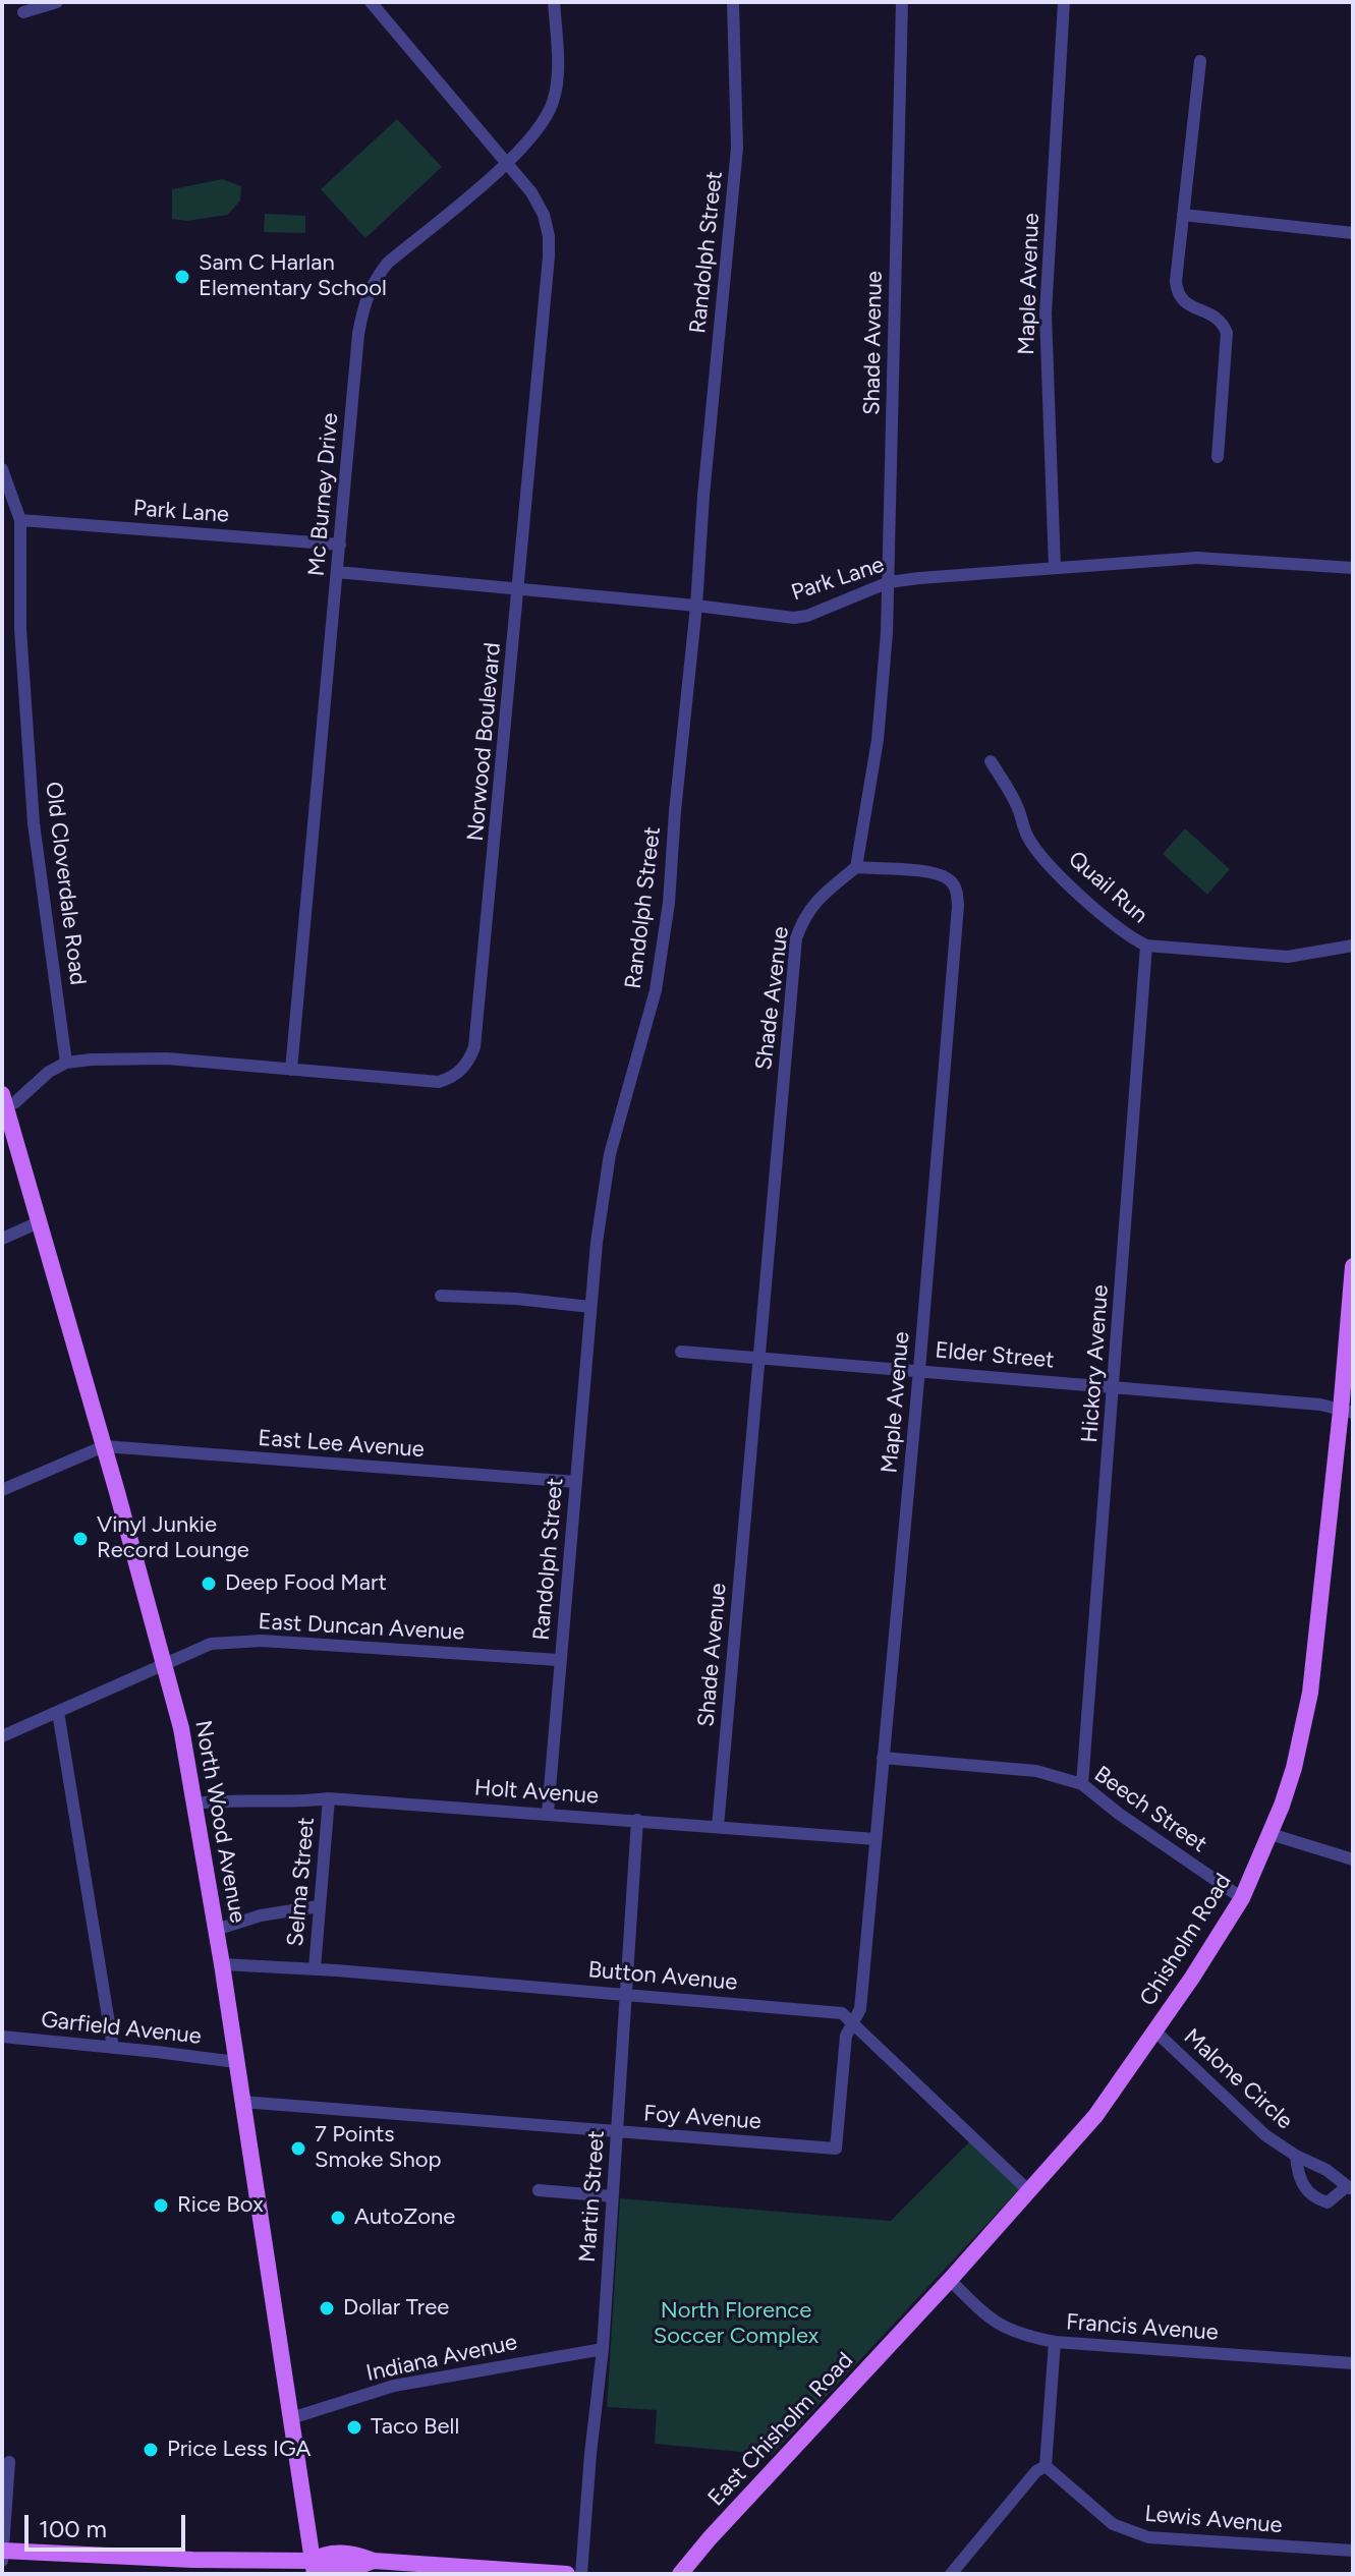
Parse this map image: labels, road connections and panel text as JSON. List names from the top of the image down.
{
  "streets": {
    "main road": ["North Wood Avenue", "Chisholm Road", "East Chisholm Road"],
    "street": [
      "Randolph Street",
      "Maple Avenue",
      "Shade Avenue",
      "Mc Burney Drive",
      "Park Lane",
      "Norwood Boulevard",
      "Old Cloverdale Road",
      "Quail Run",
      "Elder Street",
      "Hickory Avenue",
      "East Lee Avenue",
      "East Duncan Avenue",
      "Holt Avenue",
      "Beech Street",
      "Selma Street",
      "Button Avenue",
      "Garfield Avenue",
      "Malone Circle",
      "Foy Avenue",
      "Martin Street",
      "Francis Avenue",
      "Indiana Avenue",
      "Lewis Avenue"
    ]
  },
  "crossings": [
    ["Randolph Street", "Park Lane"],
    ["Randolph Street", "East Lee Avenue"],
    ["Randolph Street", "East Duncan Avenue"],
    ["Randolph Street", "Holt Avenue"],
    ["Maple Avenue", "Shade Avenue"],
    ["Maple Avenue", "Park Lane"],
    ["Maple Avenue", "Elder Street"],
    ["Maple Avenue", "Holt Avenue"],
    ["Maple Avenue", "Beech Street"],
    ["Maple Avenue", "Button Avenue"],
    ["Maple Avenue", "Foy Avenue"],
    ["Shade Avenue", "Park Lane"],
    ["Shade Avenue", "Elder Street"],
    ["Shade Avenue", "Holt Avenue"],
    ["Mc Burney Drive", "Park Lane"],
    ["Mc Burney Drive", "Norwood Boulevard"],
    ["Park Lane", "Norwood Boulevard"],
    ["Park Lane", "Old Cloverdale Road"],
    ["Norwood Boulevard", "Old Cloverdale Road"],
    ["Quail Run", "Hickory Avenue"],
    ["Elder Street", "Hickory Avenue"],
    ["Elder Street", "Chisholm Road"],
    ["Hickory Avenue", "Beech Street"],
    ["East Lee Avenue", "North Wood Avenue"],
    ["East Duncan Avenue", "North Wood Avenue"],
    ["Holt Avenue", "North Wood Avenue"],
    ["Holt Avenue", "Selma Street"],
    ["Holt Avenue", "Martin Street"],
    ["Beech Street", "Chisholm Road"],
    ["North Wood Avenue", "Button Avenue"],
    ["North Wood Avenue", "Garfield Avenue"],
    ["North Wood Avenue", "Foy Avenue"],
    ["North Wood Avenue", "Indiana Avenue"],
    ["Selma Street", "Button Avenue"],
    ["Chisholm Road", "Button Avenue"],
    ["Chisholm Road", "Malone Circle"],
    ["Chisholm Road", "Francis Avenue"],
    ["Chisholm Road", "East Chisholm Road"],
    ["Button Avenue", "Foy Avenue"],
    ["Button Avenue", "Martin Street"],
    ["Foy Avenue", "Martin Street"],
    ["Martin Street", "Indiana Avenue"]
  ],
  "parks": ["North Florence Soccer Complex"],
  "places": [
    "Sam C Harlan Elementary School",
    "Vinyl Junkie Record Lounge",
    "Deep Food Mart",
    "7 Points Smoke Shop",
    "Rice Box",
    "AutoZone",
    "Dollar Tree",
    "Taco Bell",
    "Price Less IGA"
  ],
  "scale_bar": "100 m"
}
